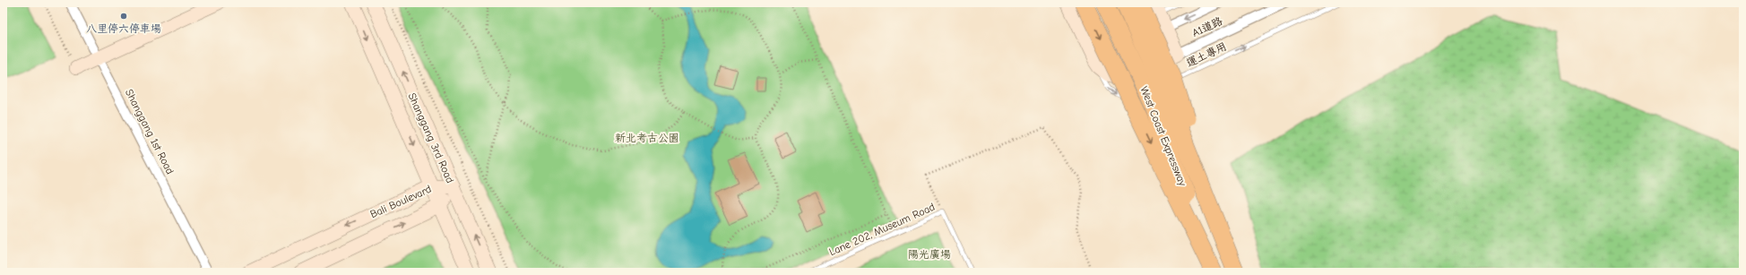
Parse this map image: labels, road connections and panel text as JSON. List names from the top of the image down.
{
  "streets": {
    "highway": ["West Coast Expressway"],
    "street": [
      "A1道路",
      "Shanggang 1st Road",
      "Shanggang 3rd Road",
      "Bali Boulevard"
    ],
    "lane": ["運土專用", "Lane 202, Museum Road"]
  },
  "crossings": [
    ["Shanggang 3rd Road", "Bali Boulevard"]
  ],
  "one_way": ["運土專用"],
  "parks": ["新北考古公園", "陽光廣場"],
  "places": ["八里停六停車場"]
}
